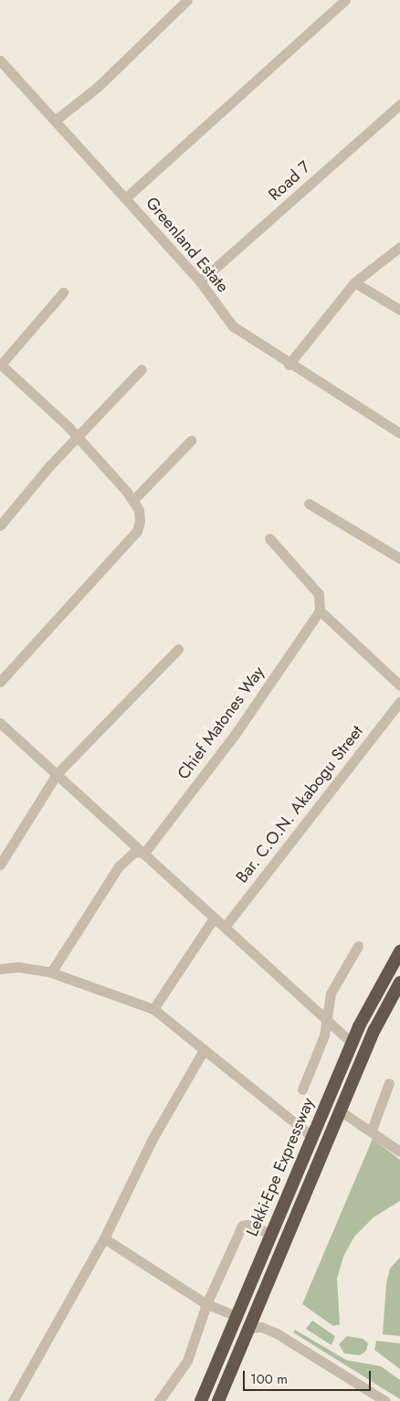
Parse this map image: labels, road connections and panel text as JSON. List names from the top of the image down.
{
  "streets": {
    "highway": ["Lekki-Epe Expressway"],
    "street": [
      "Road 7",
      "Greenland Estate",
      "Chief Matones Way",
      "Bar. C.O.N. Akabogu Street"
    ]
  },
  "crossings": [
    ["Road 7", "Greenland Estate"]
  ],
  "scale_bar": "100 m"
}
